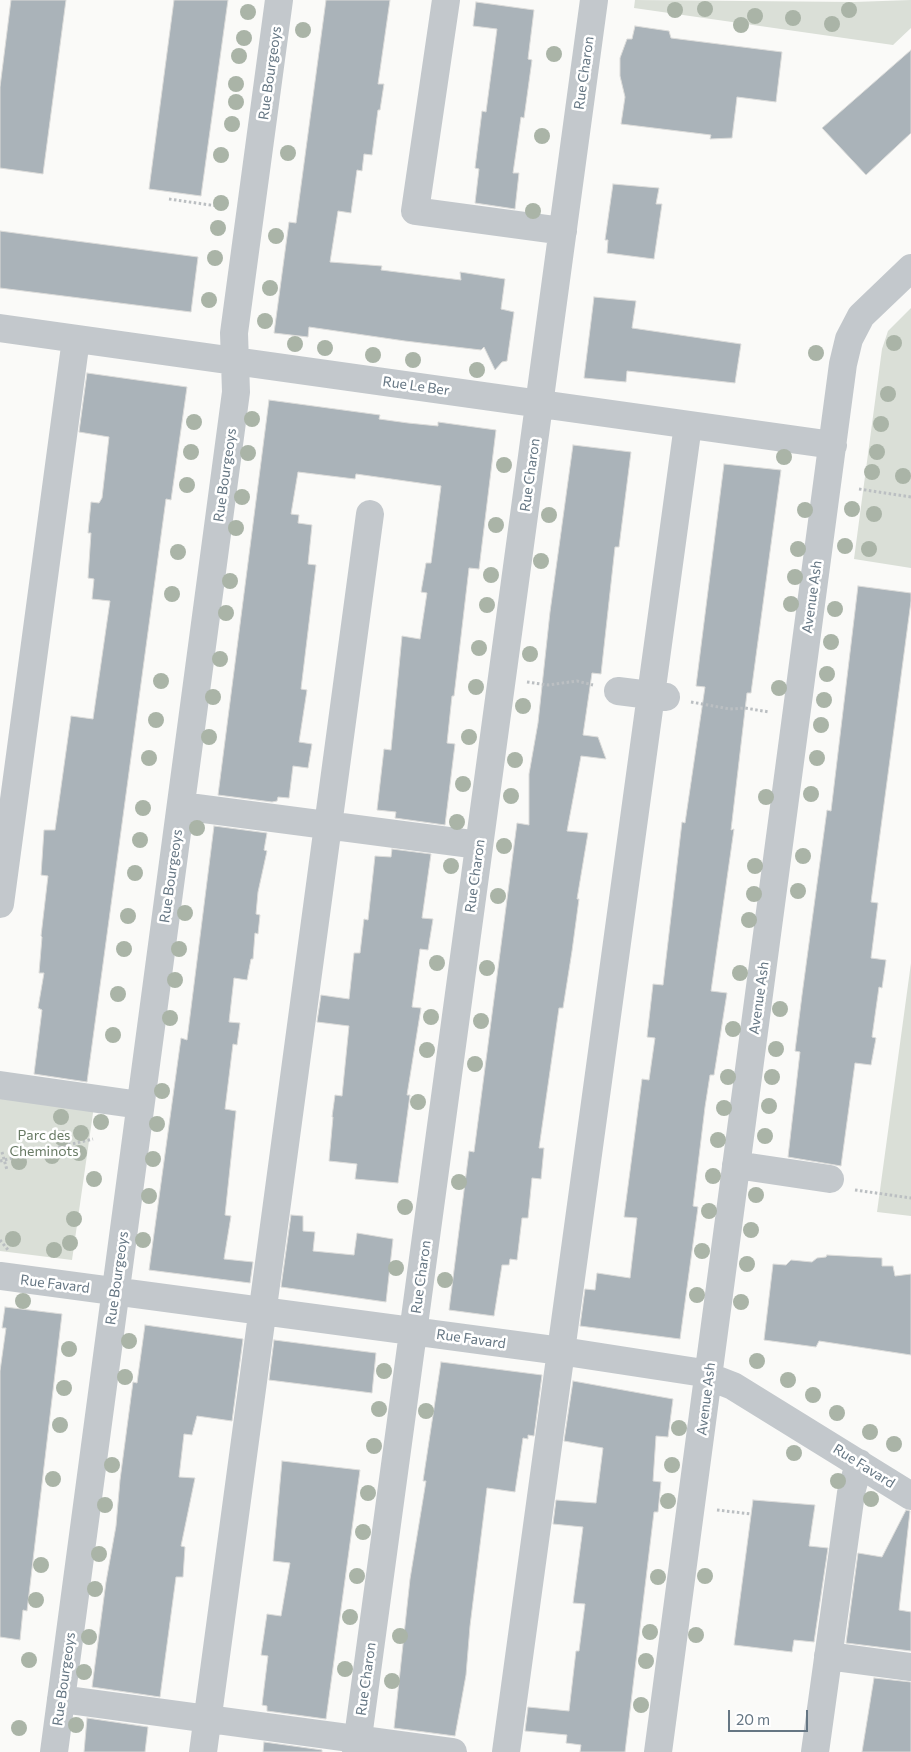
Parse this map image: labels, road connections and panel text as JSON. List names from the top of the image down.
{
  "streets": {
    "street": [
      "Rue Bourgeoys",
      "Rue Charon",
      "Rue Le Ber",
      "Avenue Ash",
      "Rue Favard"
    ]
  },
  "crossings": [
    ["Rue Bourgeoys", "Rue Le Ber"],
    ["Rue Bourgeoys", "Rue Favard"],
    ["Rue Charon", "Rue Le Ber"],
    ["Rue Charon", "Rue Favard"],
    ["Rue Le Ber", "Avenue Ash"],
    ["Avenue Ash", "Rue Favard"]
  ],
  "parks": ["Parc des Cheminots"],
  "scale_bar": "20 m"
}
